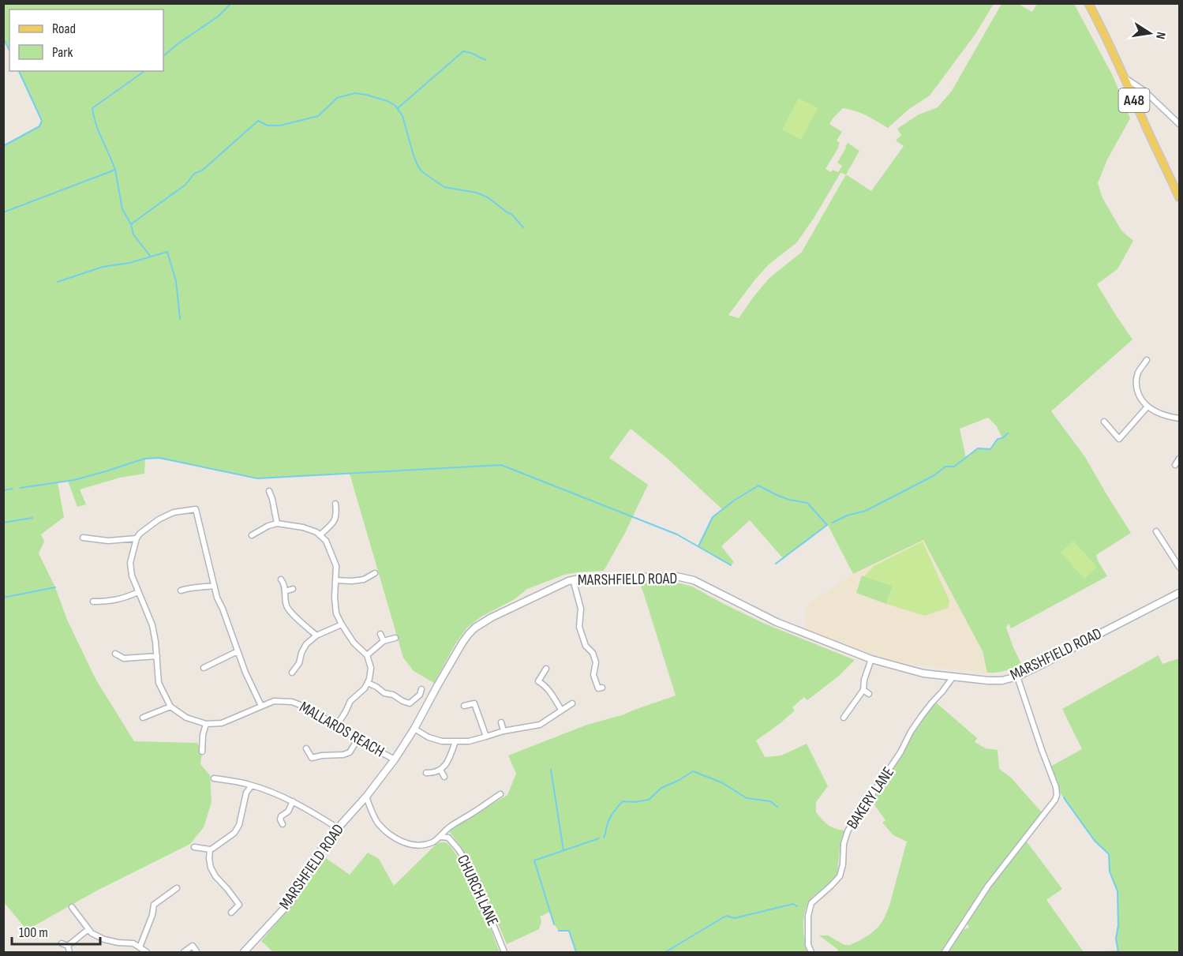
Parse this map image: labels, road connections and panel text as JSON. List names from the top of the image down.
{
  "streets": {
    "main road": ["A48"],
    "street": [
      "MARSHFIELD ROAD",
      "MALLARDS REACH",
      "BAKERY LANE",
      "CHURCH LANE"
    ]
  },
  "crossings": [
    ["MARSHFIELD ROAD", "MALLARDS REACH"],
    ["MARSHFIELD ROAD", "BAKERY LANE"]
  ],
  "legend": ["Road", "Park"],
  "scale_bar": "100 m",
  "north": "right"
}
